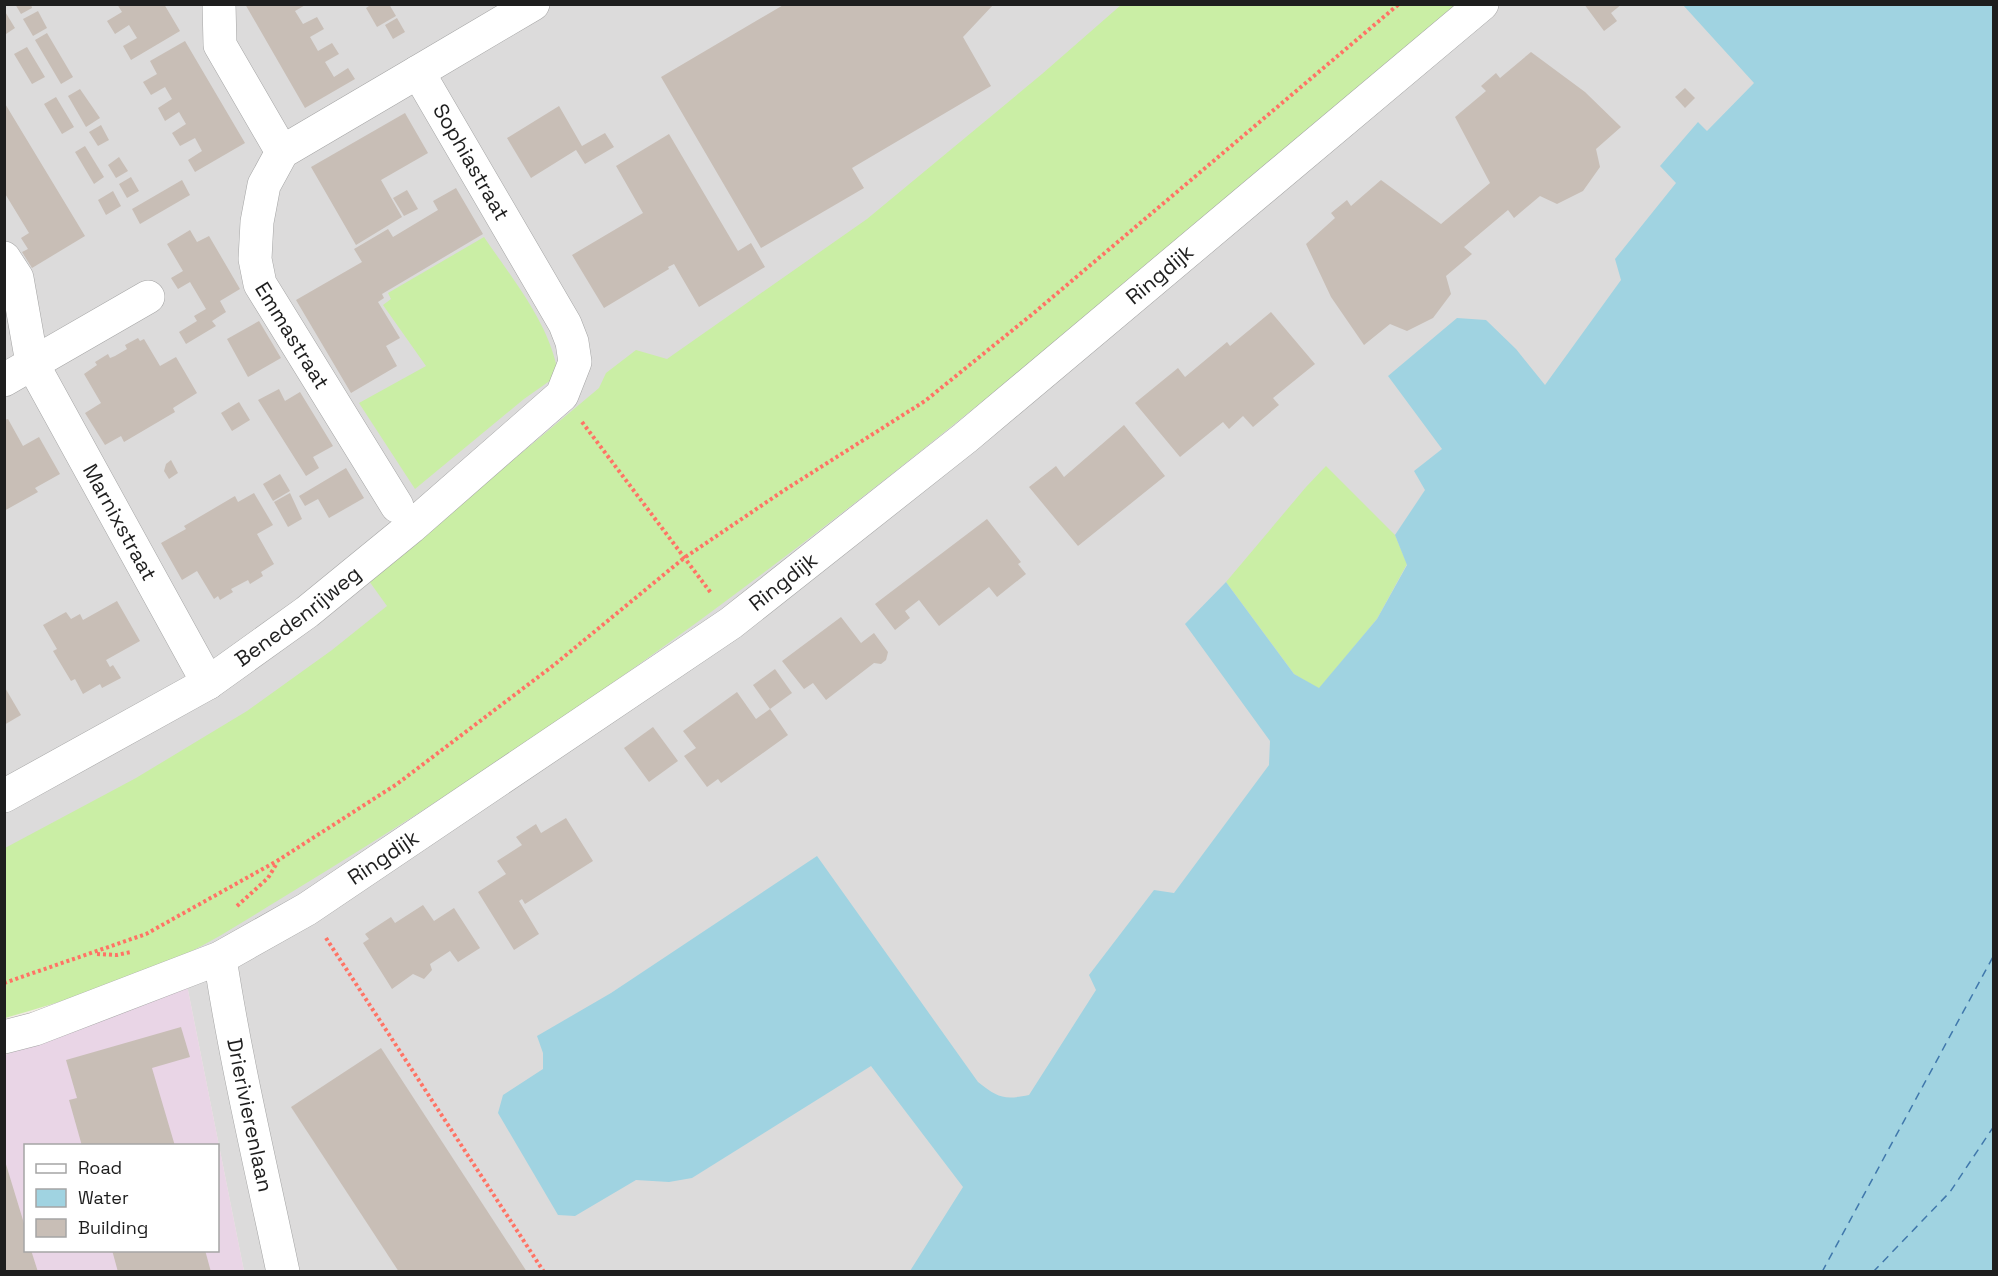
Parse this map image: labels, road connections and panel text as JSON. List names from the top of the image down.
{
  "streets": {
    "street": [
      "Sophiastraat",
      "Ringdijk",
      "Emmastraat",
      "Marnixstraat",
      "Benedenrijweg",
      "Drierivierenlaan"
    ]
  },
  "crossings": [
    ["Sophiastraat", "Benedenrijweg"],
    ["Ringdijk", "Drierivierenlaan"],
    ["Marnixstraat", "Benedenrijweg"]
  ],
  "legend": ["Road", "Water", "Building"]
}
